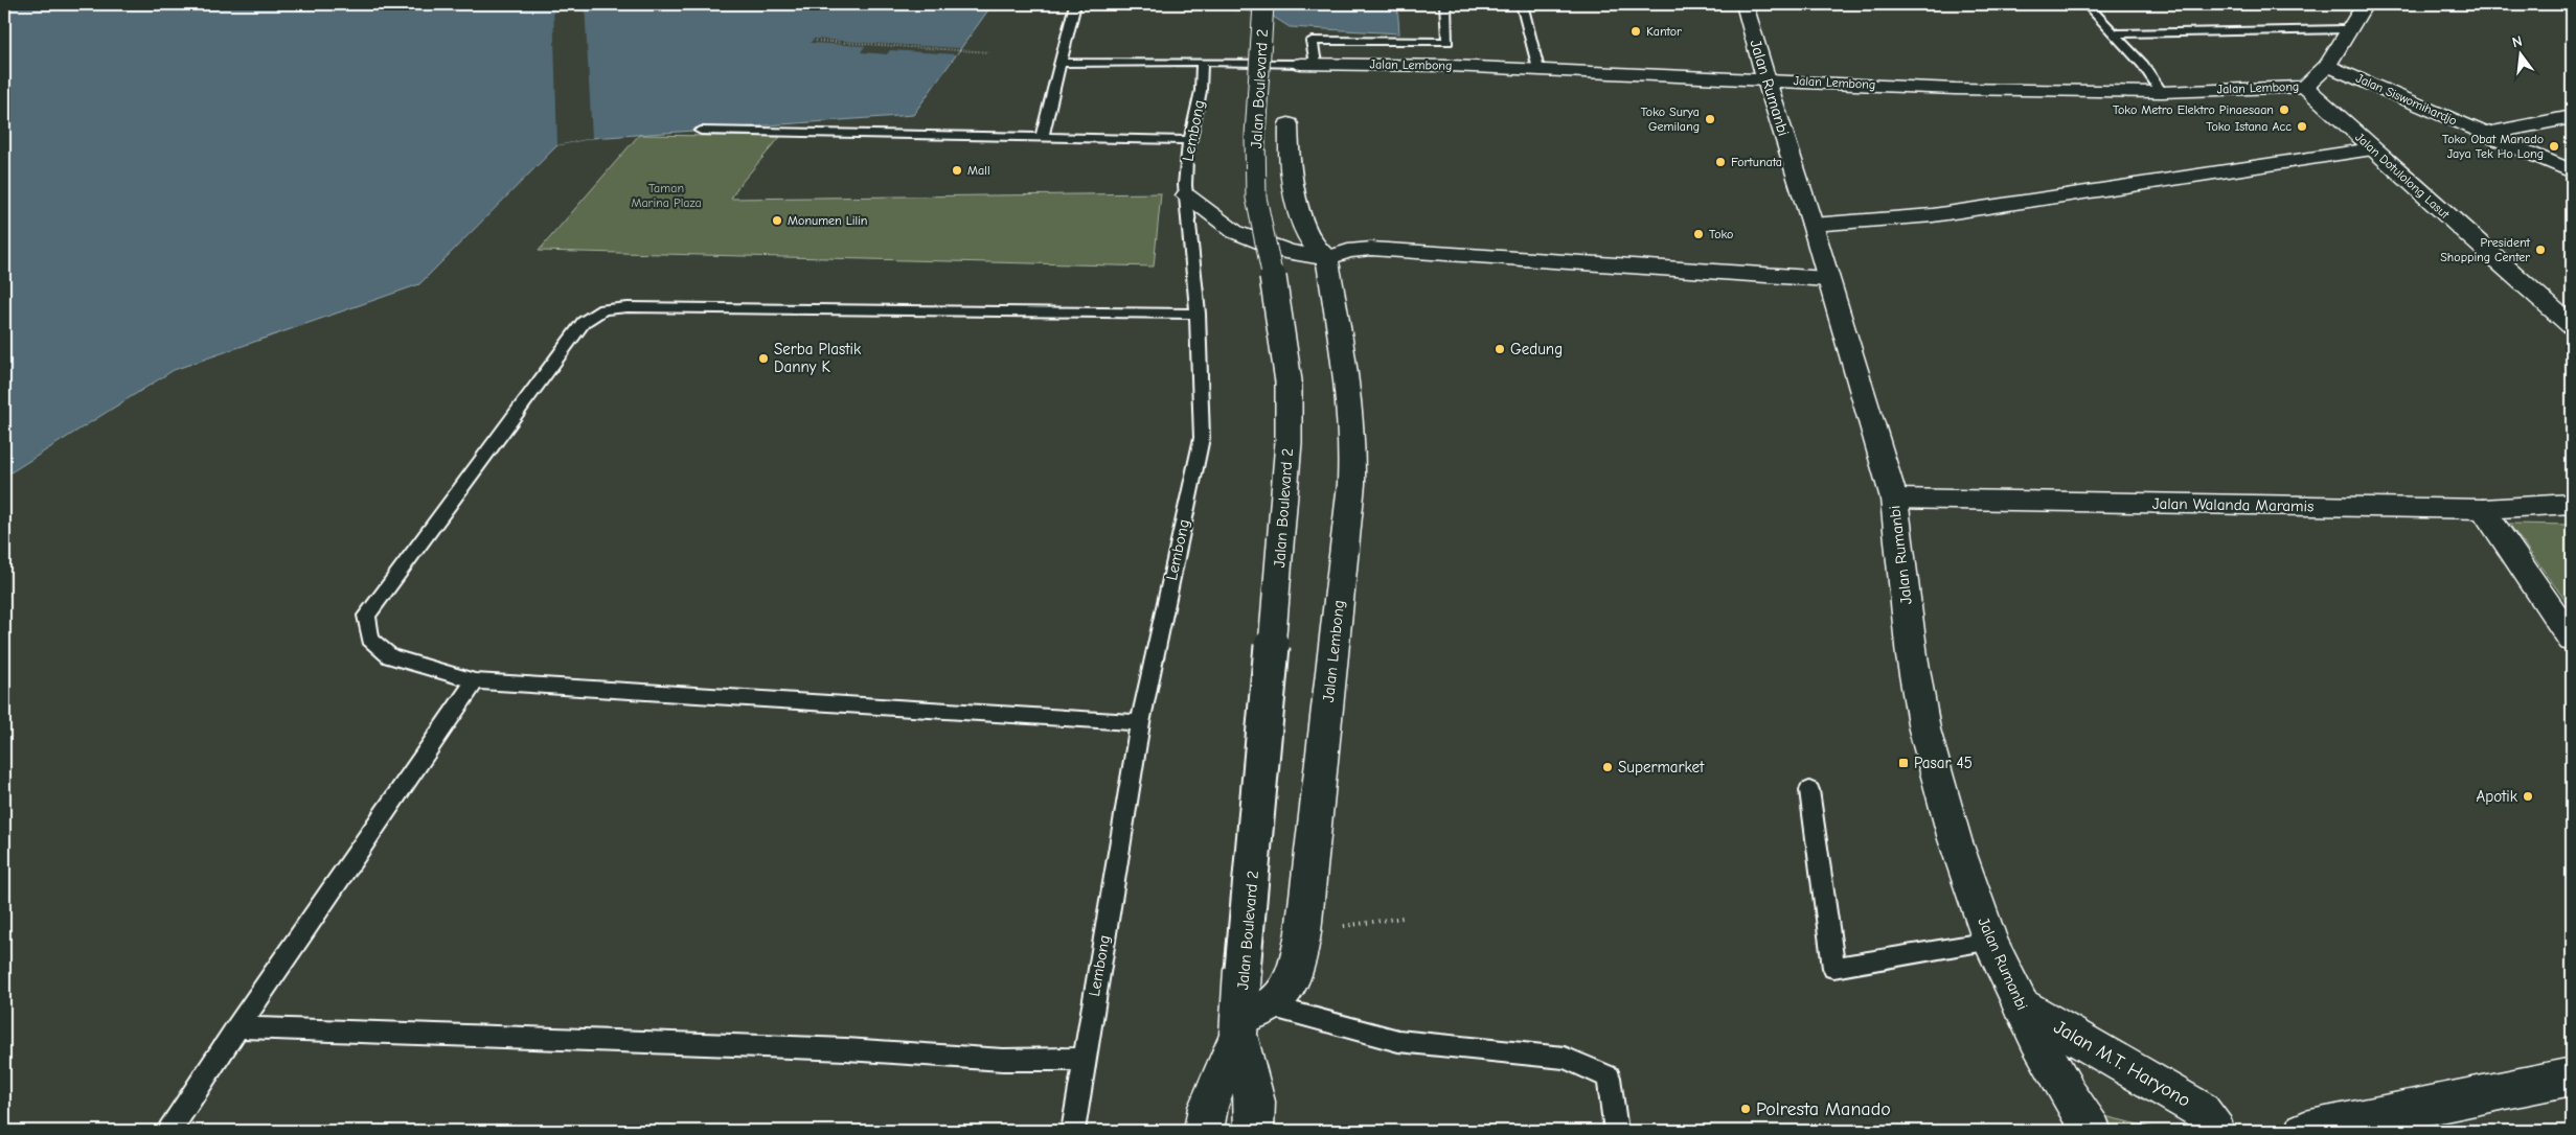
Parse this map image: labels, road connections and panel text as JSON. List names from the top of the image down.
{
  "streets": {
    "main road": [
      "Jalan Lembong",
      "Jalan Rumanbi",
      "Jalan Boulevard 2",
      "Jalan Siswomihardjo",
      "Jalan Dotulolong Lasut",
      "Jalan Walanda Maramis",
      "Jalan M.T. Haryono"
    ],
    "lane": ["Lembong"]
  },
  "crossings": [
    ["Jalan Lembong", "Jalan Rumanbi"],
    ["Jalan Lembong", "Jalan Boulevard 2"],
    ["Jalan Lembong", "Jalan Dotulolong Lasut"],
    ["Jalan Rumanbi", "Jalan Walanda Maramis"],
    ["Jalan Rumanbi", "Jalan M.T. Haryono"]
  ],
  "parks": ["Taman Marina Plaza"],
  "places": {
    "other": [
      "Kantor",
      "Toko Metro Elektro Pinaesaan",
      "Toko Surya Gemilang",
      "Toko Istana Acc",
      "Toko Obat Manado Jaya Tek Ho Long",
      "Fortunata",
      "Mall",
      "Monumen Lilin",
      "Toko",
      "President Shopping Center",
      "Gedung",
      "Serba Plastik Danny K",
      "Supermarket",
      "Apotik",
      "Polresta Manado"
    ],
    "transit": ["Pasar 45"]
  },
  "north": "top"
}
